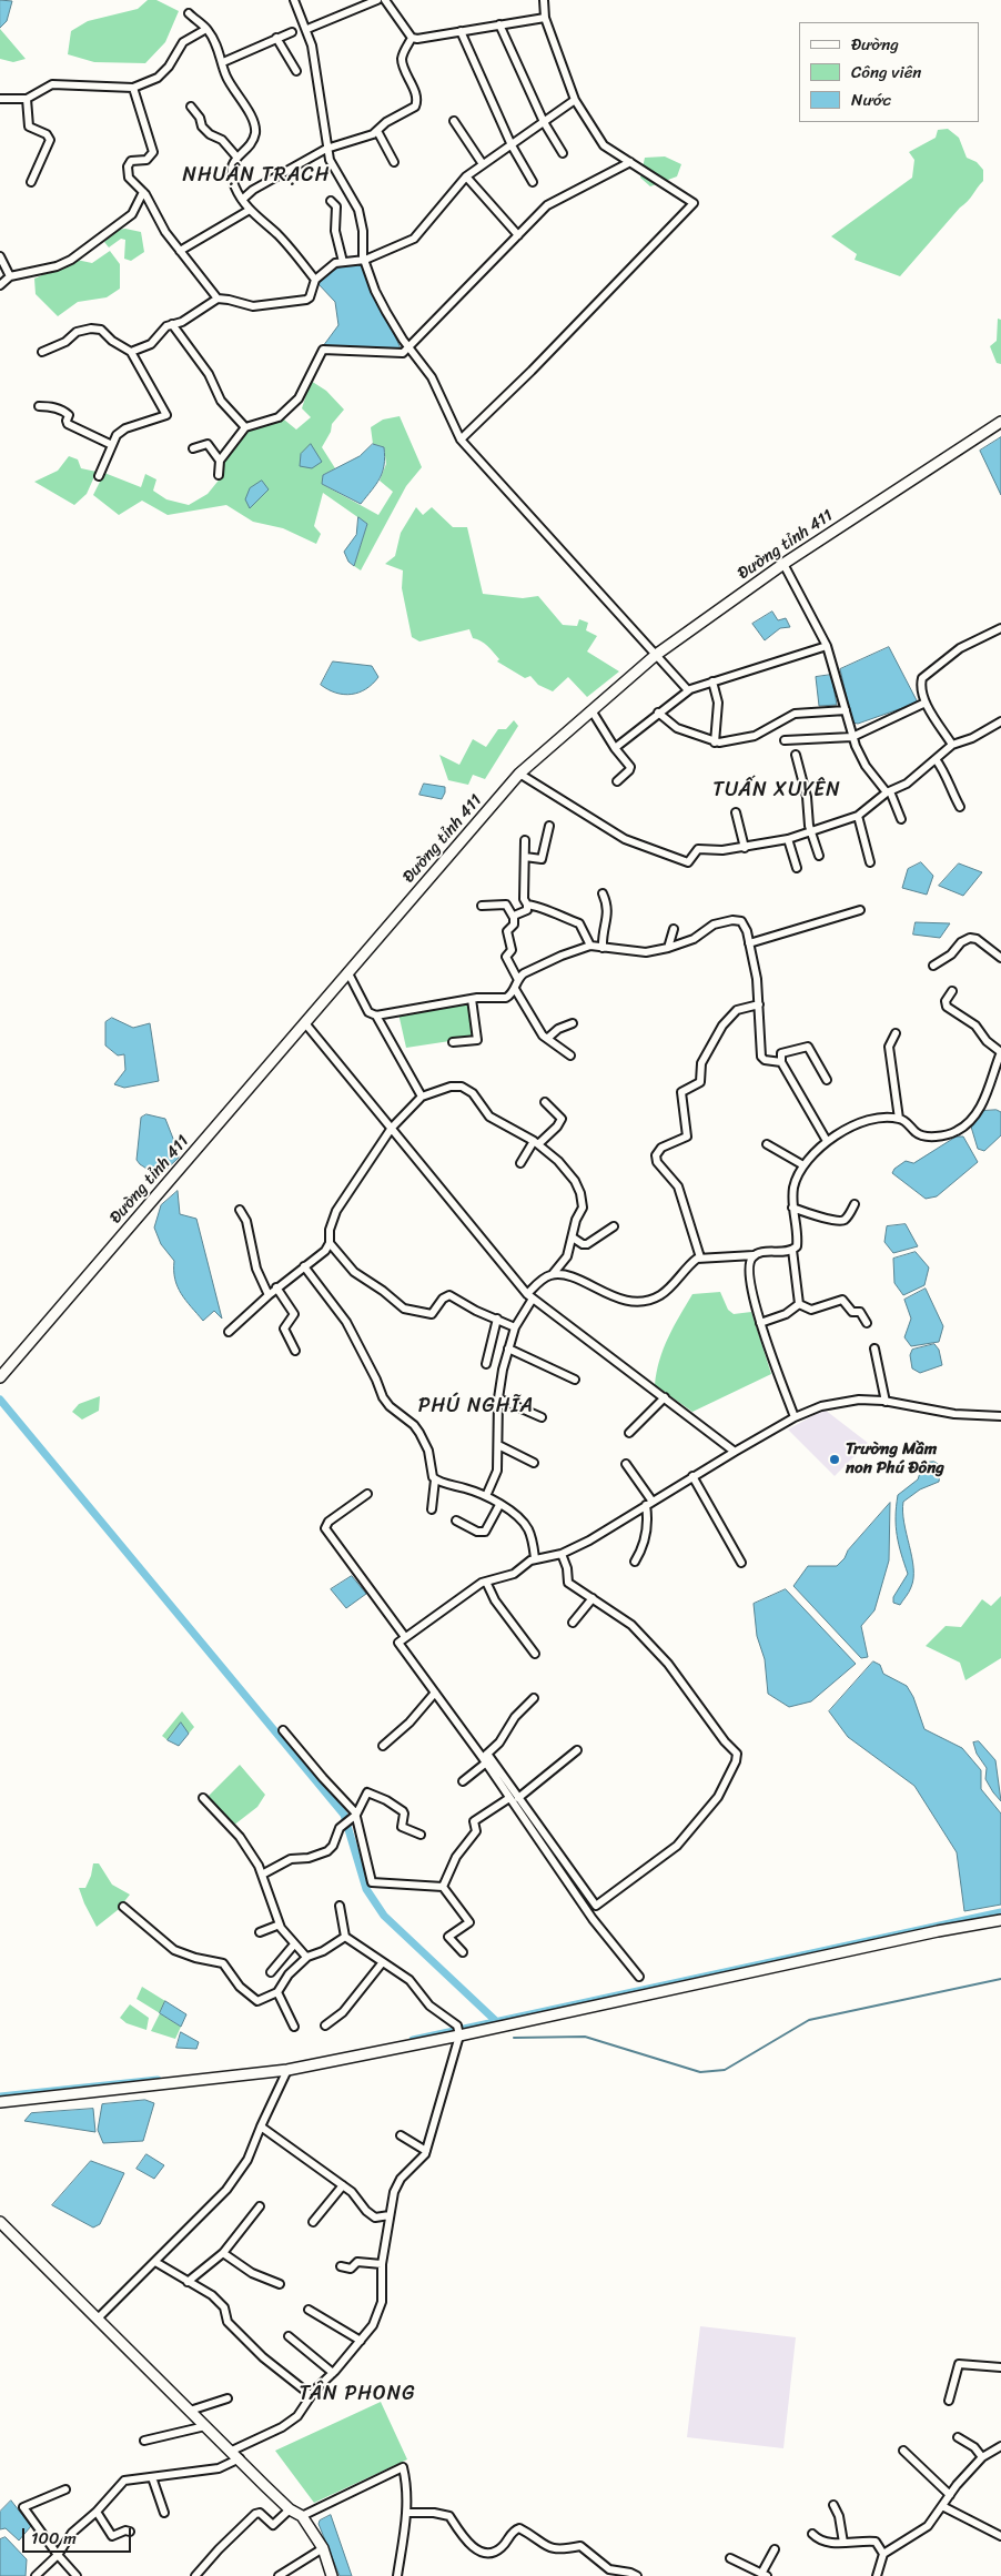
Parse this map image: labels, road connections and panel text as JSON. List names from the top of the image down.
{
  "streets": {
    "main road": ["Đường tỉnh 411"]
  },
  "districts": [
    "NHUẬN TRẠCH",
    "TUẤN XUYÊN",
    "PHÚ NGHĨA",
    "TÂN PHONG"
  ],
  "places": ["Trường Mầm non Phú Đông"],
  "legend": ["Đường", "Công viên", "Nước"],
  "scale_bar": "100 m"
}
